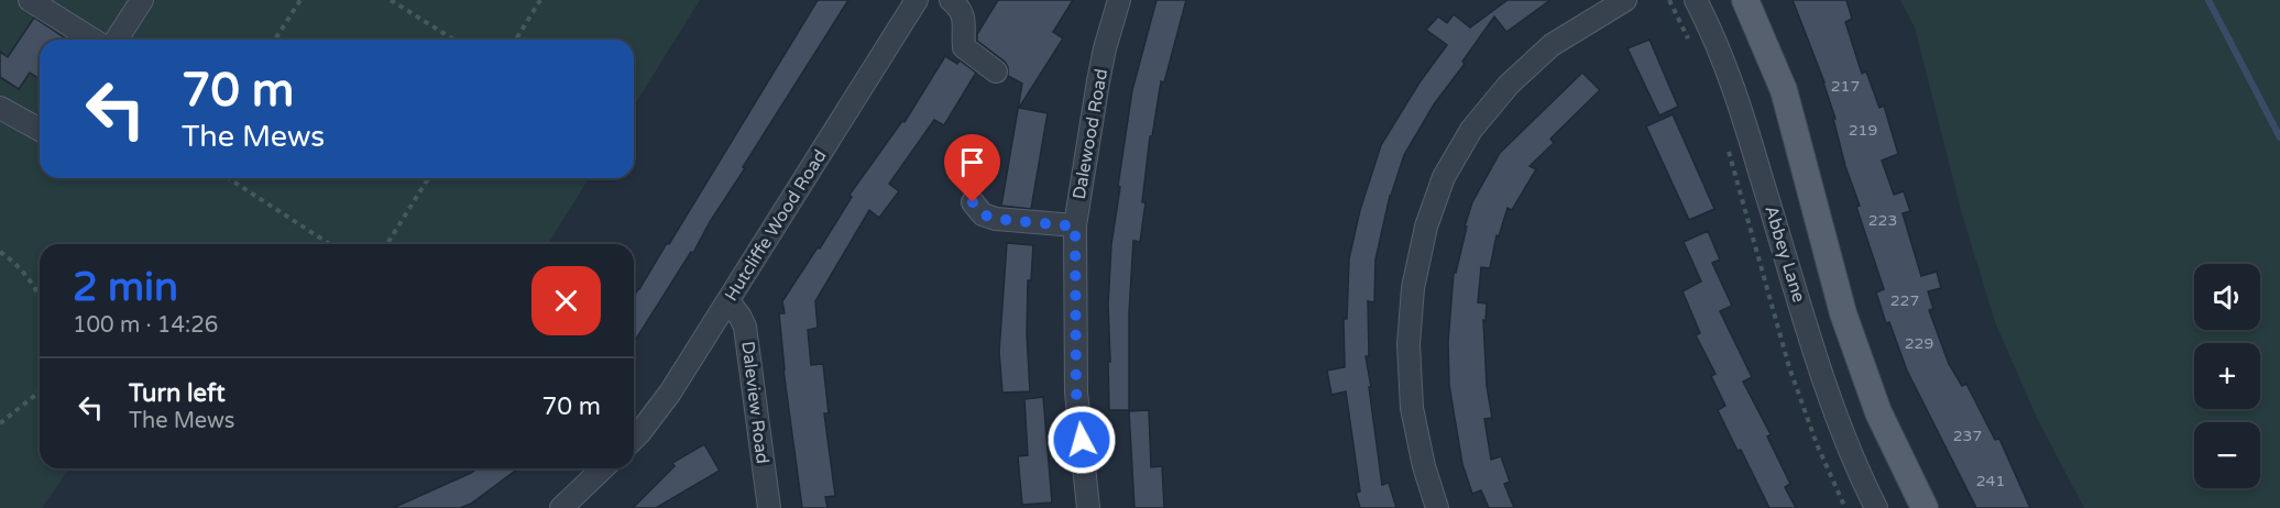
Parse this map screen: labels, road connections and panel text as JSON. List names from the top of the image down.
{
  "streets": {
    "street": [
      "Dalewood Road",
      "Hutcliffe Wood Road",
      "Abbey Lane",
      "Daleview Road"
    ]
  },
  "crossings": [
    ["Hutcliffe Wood Road", "Daleview Road"]
  ],
  "house_numbers": [
    "217",
    "219",
    "223",
    "227",
    "229",
    "237",
    "241"
  ],
  "page": {
    "turn": ["70 m", "The Mews"],
    "heading": ["2 min", "100 m · 14:26"],
    "map_buttons": ["+", "−"],
    "list": [
      {
        "name": "Turn left",
        "note": "The Mews",
        "value": "70 m"
      }
    ]
  }
}
